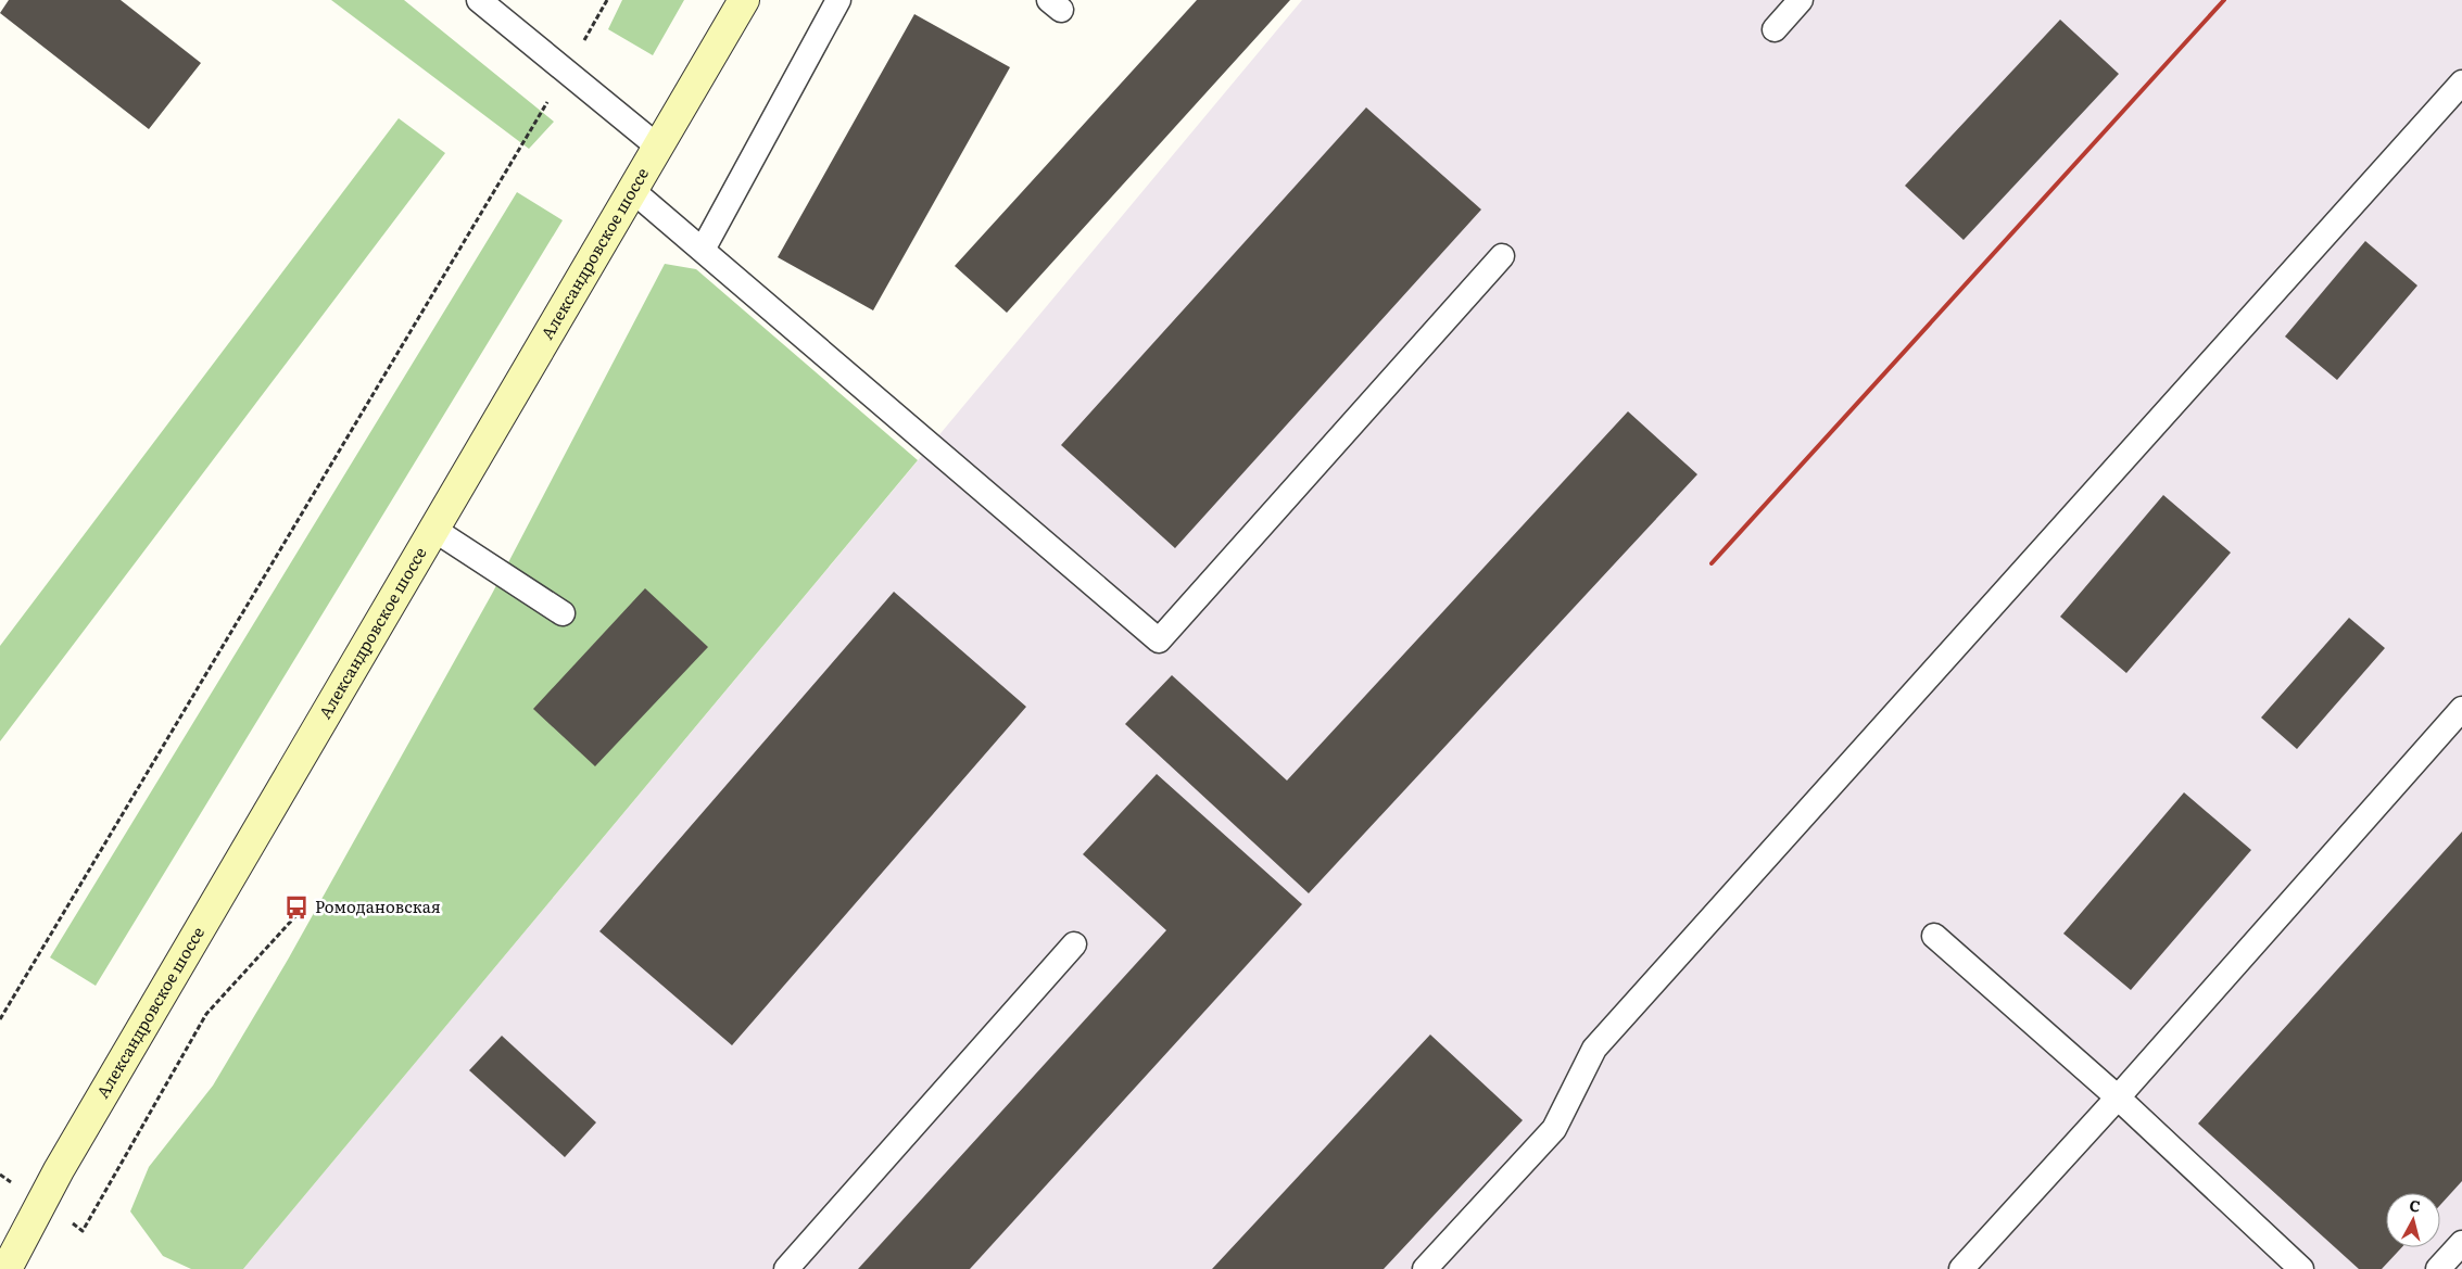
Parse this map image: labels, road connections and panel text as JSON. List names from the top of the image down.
{
  "streets": {
    "main road": ["Александровское шоссе"]
  },
  "places": {
    "bus stop": ["Ромодановская"]
  },
  "north": "top"
}
